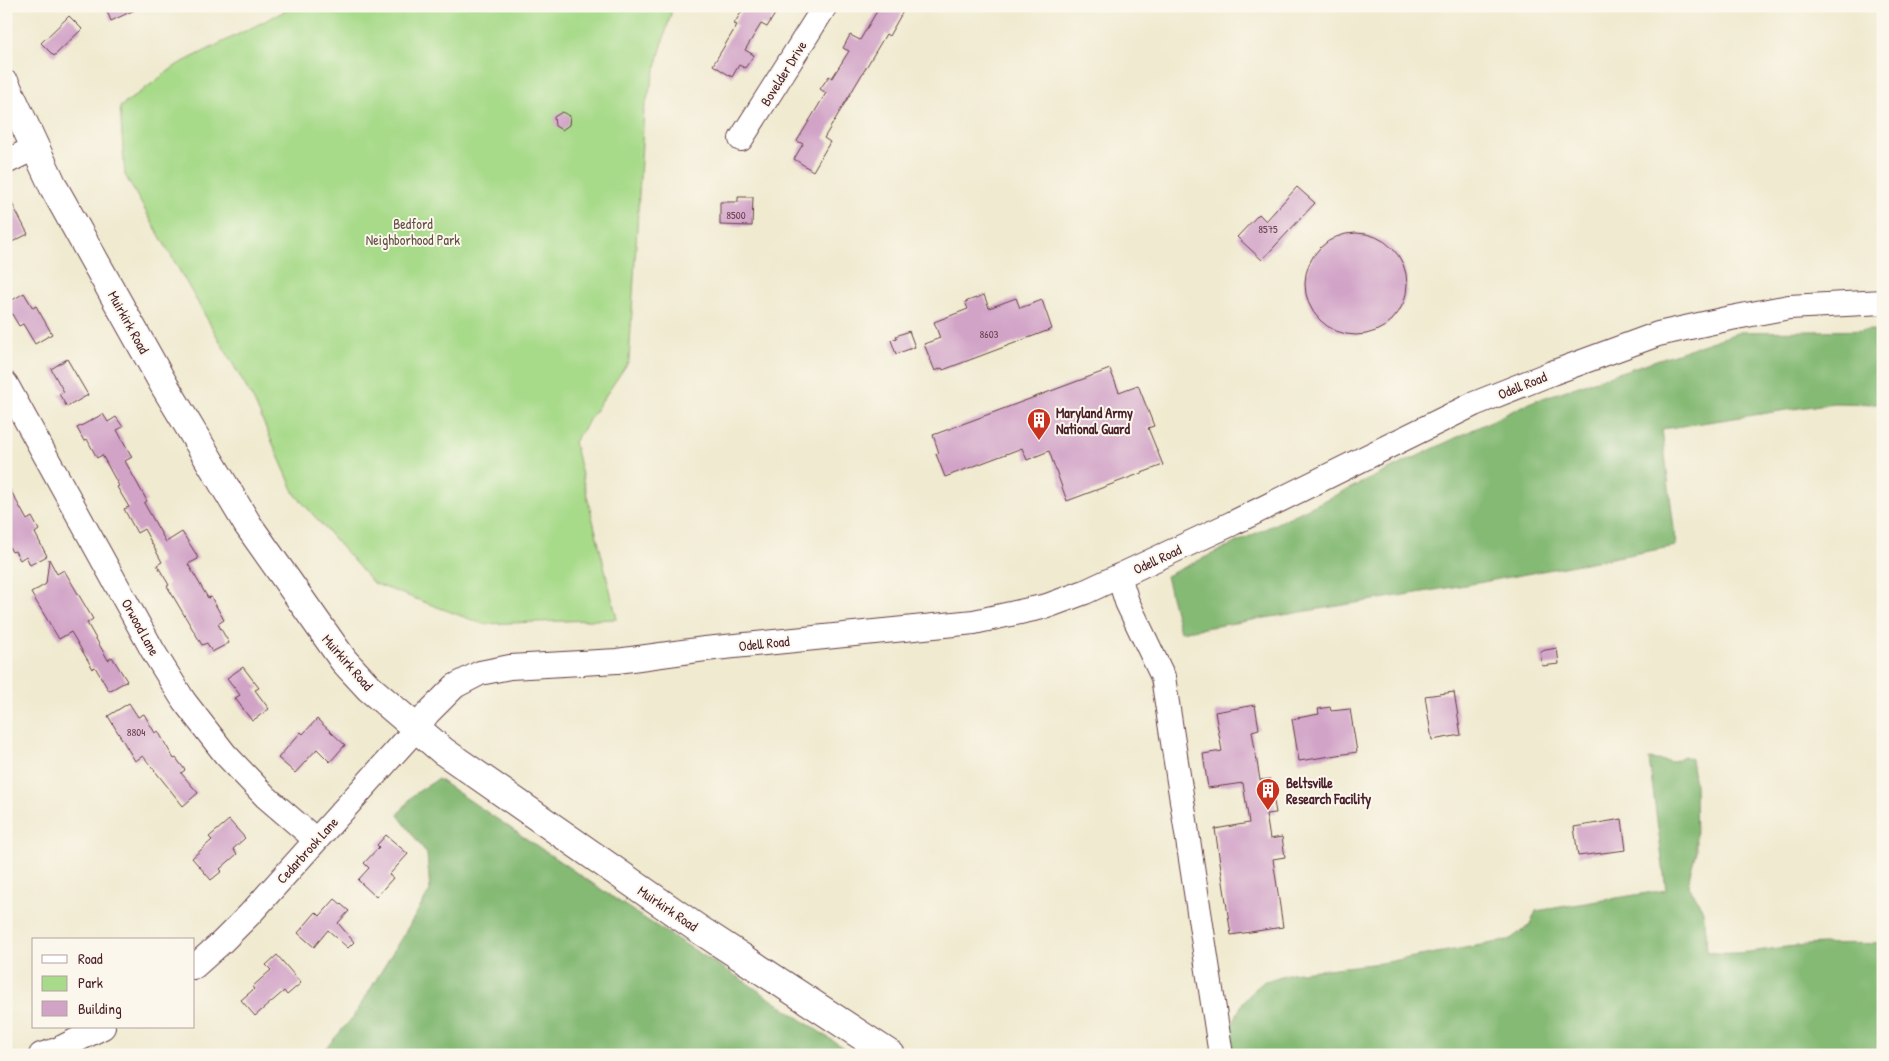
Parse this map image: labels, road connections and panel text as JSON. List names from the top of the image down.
{
  "streets": {
    "main road": ["Muirkirk Road"],
    "street": [
      "Bovelder Drive",
      "Odell Road",
      "Orwood Lane",
      "Cedarbrook Lane"
    ]
  },
  "crossings": [
    ["Muirkirk Road", "Odell Road"],
    ["Muirkirk Road", "Cedarbrook Lane"],
    ["Odell Road", "Cedarbrook Lane"],
    ["Orwood Lane", "Cedarbrook Lane"]
  ],
  "parks": ["Bedford Neighborhood Park"],
  "places": {
    "building": ["Maryland Army National Guard", "Beltsville Research Facility"]
  },
  "house_numbers": [
    "8500",
    "8575",
    "8603",
    "8804"
  ],
  "legend": ["Road", "Park", "Building"]
}
